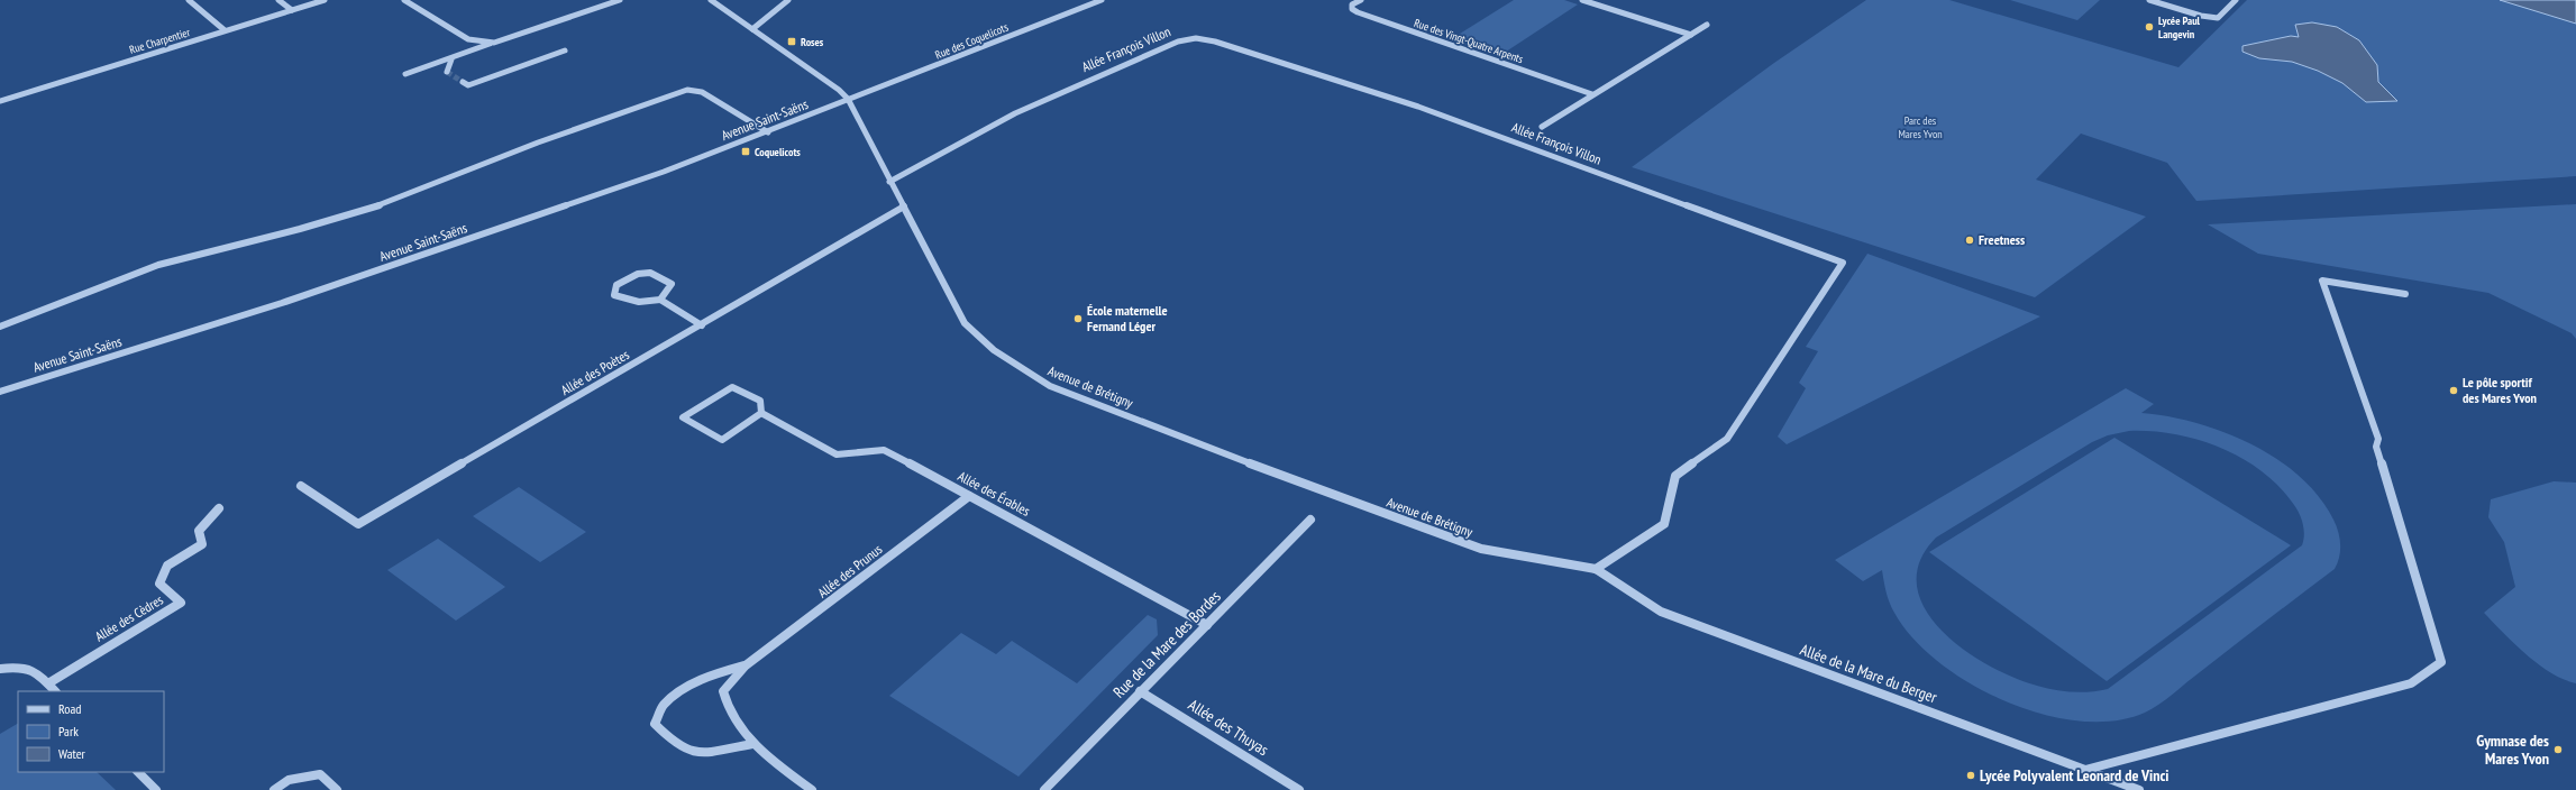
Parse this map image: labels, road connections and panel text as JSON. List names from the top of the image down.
{
  "streets": {
    "street": [
      "Rue Charpentier",
      "Rue des Coquelicots",
      "Rue des Vingt-Quatre Arpents",
      "Allée François Villon",
      "Avenue Saint-Saëns",
      "Allée des Poètes",
      "Avenue de Brétigny",
      "Allée des Érables",
      "Allée des Prunus",
      "Allée des Cèdres",
      "Rue de la Mare des Bordes",
      "Allée de la Mare du Berger",
      "Allée des Thuyas"
    ]
  },
  "crossings": [
    ["Rue des Coquelicots", "Avenue Saint-Saëns"],
    ["Rue des Coquelicots", "Avenue de Brétigny"],
    ["Allée François Villon", "Avenue de Brétigny"],
    ["Allée François Villon", "Allée de la Mare du Berger"],
    ["Avenue Saint-Saëns", "Avenue de Brétigny"],
    ["Allée des Poètes", "Avenue de Brétigny"],
    ["Avenue de Brétigny", "Allée de la Mare du Berger"],
    ["Allée des Érables", "Allée des Prunus"],
    ["Allée des Érables", "Rue de la Mare des Bordes"],
    ["Rue de la Mare des Bordes", "Allée des Thuyas"]
  ],
  "parks": ["Parc des Mares Yvon"],
  "places": {
    "other": [
      "Lycée Paul Langevin",
      "Freetness",
      "École maternelle Fernand Léger",
      "Le pôle sportif des Mares Yvon",
      "Gymnase des Mares Yvon",
      "Lycée Polyvalent Leonard de Vinci"
    ],
    "transit": ["Roses", "Coquelicots"]
  },
  "legend": ["Road", "Park", "Water"]
}
